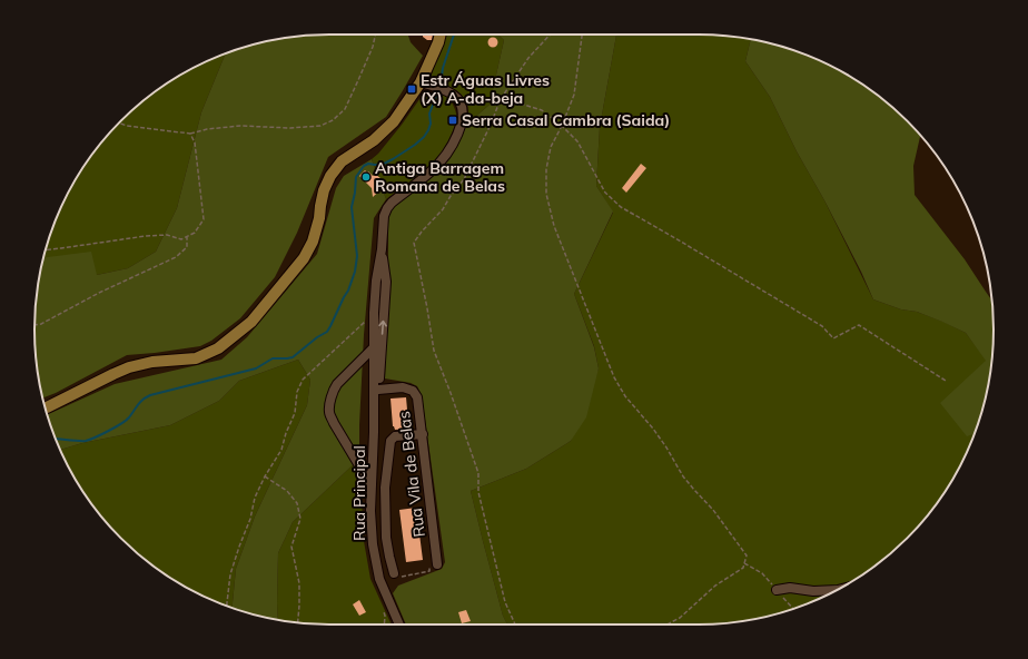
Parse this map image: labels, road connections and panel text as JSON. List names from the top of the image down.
{
  "streets": {
    "street": ["Rua Vila de Belas", "Rua Principal"]
  },
  "crossings": [
    ["Rua Vila de Belas", "Rua Principal"]
  ],
  "places": {
    "transit": ["Estr Águas Livres (X) A-da-beja", "Serra Casal Cambra (Saida)"],
    "other": ["Antiga Barragem Romana de Belas"]
  }
}
